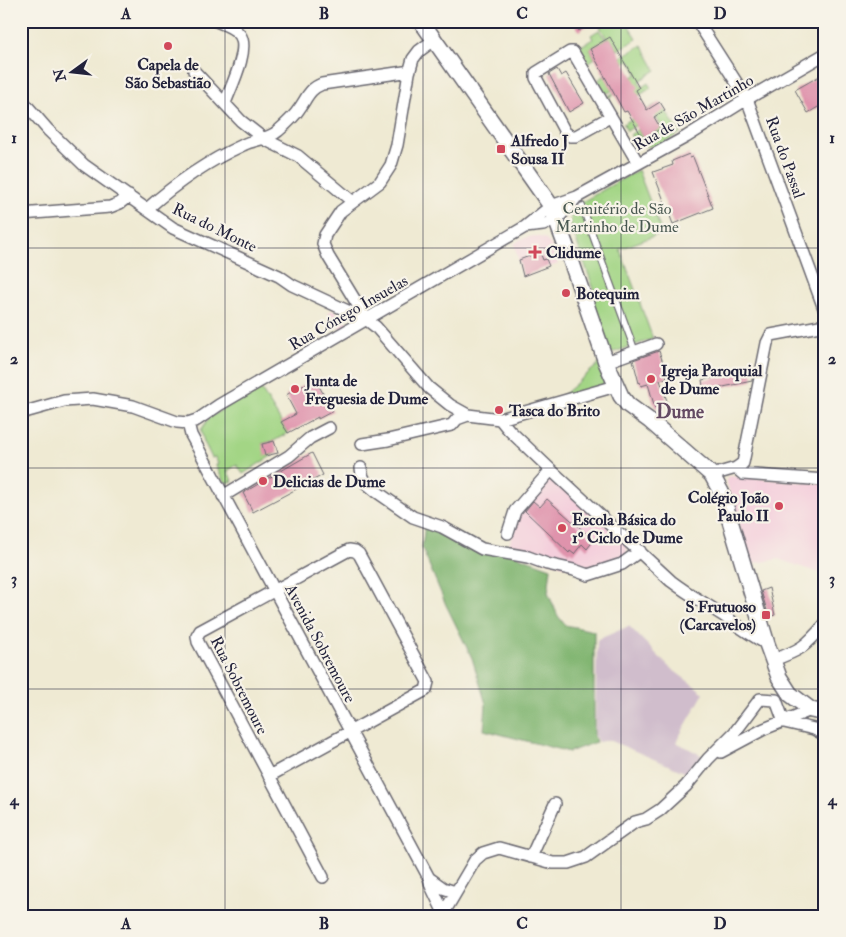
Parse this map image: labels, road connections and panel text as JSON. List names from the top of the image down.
{
  "streets": {
    "street": [
      "Rua de São Martinho",
      "Rua do Passal",
      "Rua do Monte",
      "Rua Cónego Insuelas",
      "Avenida Sobremoure",
      "Rua Sobremoure"
    ]
  },
  "crossings": [
    ["Rua de São Martinho", "Rua do Passal"],
    ["Rua de São Martinho", "Rua Cónego Insuelas"],
    ["Rua do Monte", "Rua Cónego Insuelas"],
    ["Rua Cónego Insuelas", "Avenida Sobremoure"],
    ["Avenida Sobremoure", "Rua Sobremoure"]
  ],
  "districts": ["Dume"],
  "parks": ["Cemitério de São Martinho de Dume"],
  "places": {
    "other": [
      "Capela de São Sebastião",
      "Botequim",
      "Igreja Paroquial de Dume",
      "Junta de Freguesia de Dume",
      "Tasca do Brito",
      "Delicias de Dume",
      "Colégio João Paulo II",
      "Escola Básica do 1º Ciclo de Dume"
    ],
    "transit": ["Alfredo J Sousa II", "S Frutuoso (Carcavelos)"],
    "health": ["Clidume"]
  },
  "north": "left",
  "grid": {
    "columns": [
      "A",
      "B",
      "C",
      "D"
    ],
    "rows": [
      "1",
      "2",
      "3",
      "4"
    ]
  }
}
